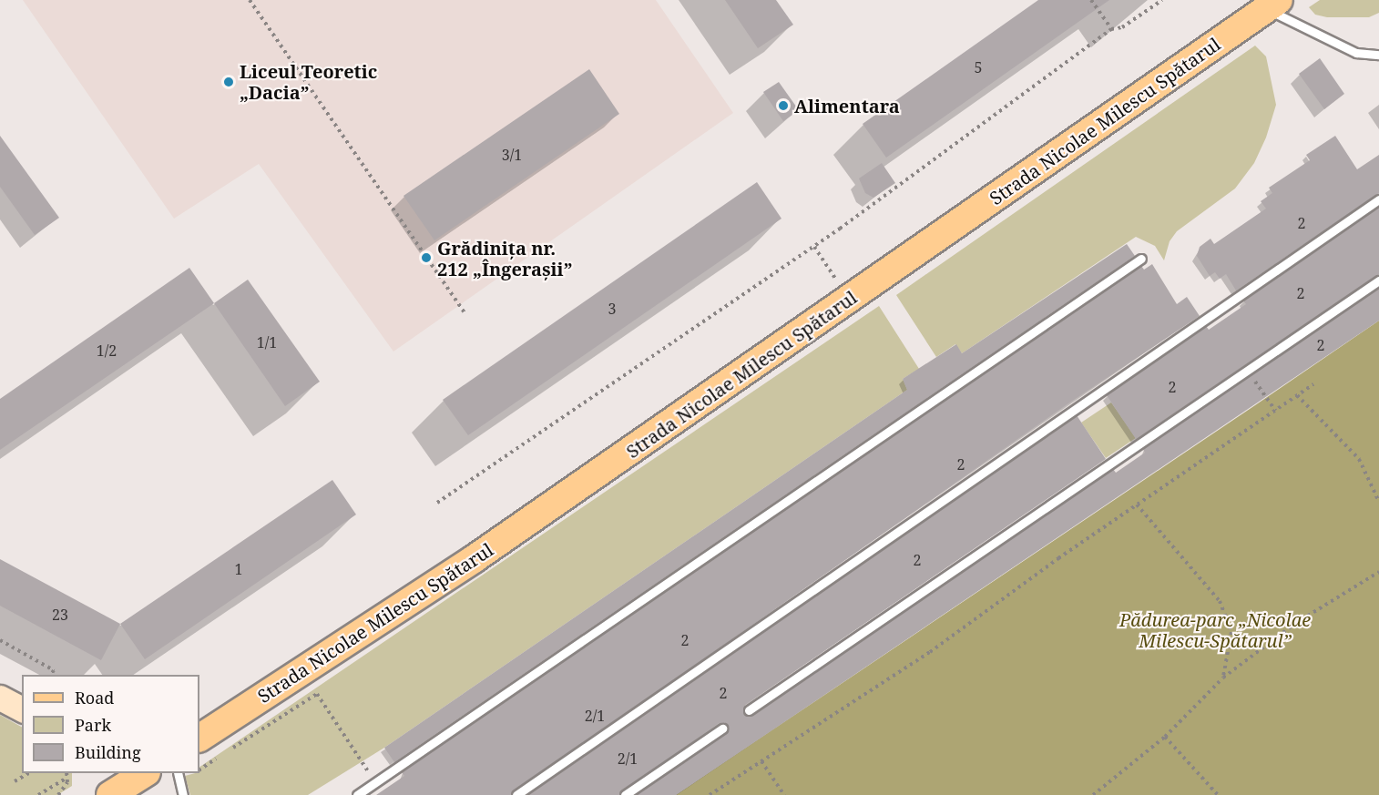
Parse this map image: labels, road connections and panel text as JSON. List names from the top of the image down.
{
  "streets": {
    "main road": ["Strada Nicolae Milescu Spătarul"]
  },
  "parks": ["Pădurea-parc „Nicolae Milescu-Spătarul”"],
  "places": ["Liceul Teoretic „Dacia”", "Alimentara", "Grădinița nr. 212 „Îngerașii”"],
  "house_numbers": [
    "5",
    "3/1",
    "2",
    "2",
    "3",
    "1/1",
    "2",
    "1/2",
    "2",
    "2",
    "2",
    "1",
    "23",
    "2",
    "2",
    "2/1",
    "2/1"
  ],
  "legend": ["Road", "Park", "Building"]
}
